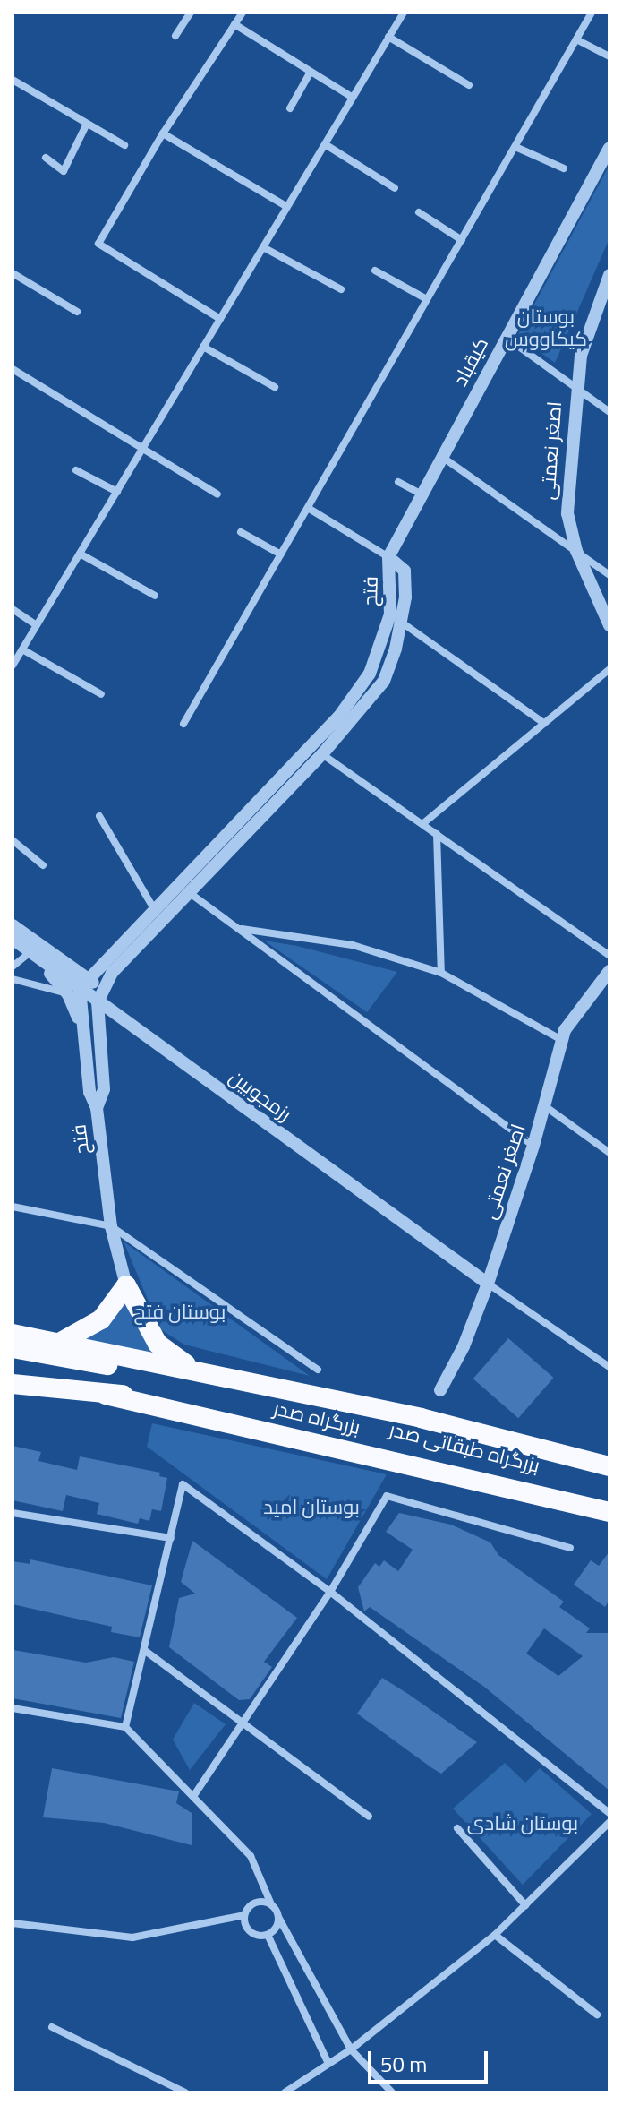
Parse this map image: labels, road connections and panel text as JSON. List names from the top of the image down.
{
  "streets": {
    "highway": ["بزرگراه صدر", "بزرگراه طبقاتی صدر"],
    "street": [
      "کیقباد",
      "اصغر نعمتی",
      "فتح",
      "رزمجوبین"
    ]
  },
  "crossings": [
    ["کیقباد", "فتح"],
    ["اصغر نعمتی", "رزمجوبین"],
    ["فتح", "رزمجوبین"],
    ["بزرگراه صدر", "بزرگراه طبقاتی صدر"]
  ],
  "parks": [
    "بوستان کیکاووس",
    "بوستان فتح",
    "بوستان امید",
    "بوستان شادی"
  ],
  "scale_bar": "50 m"
}
